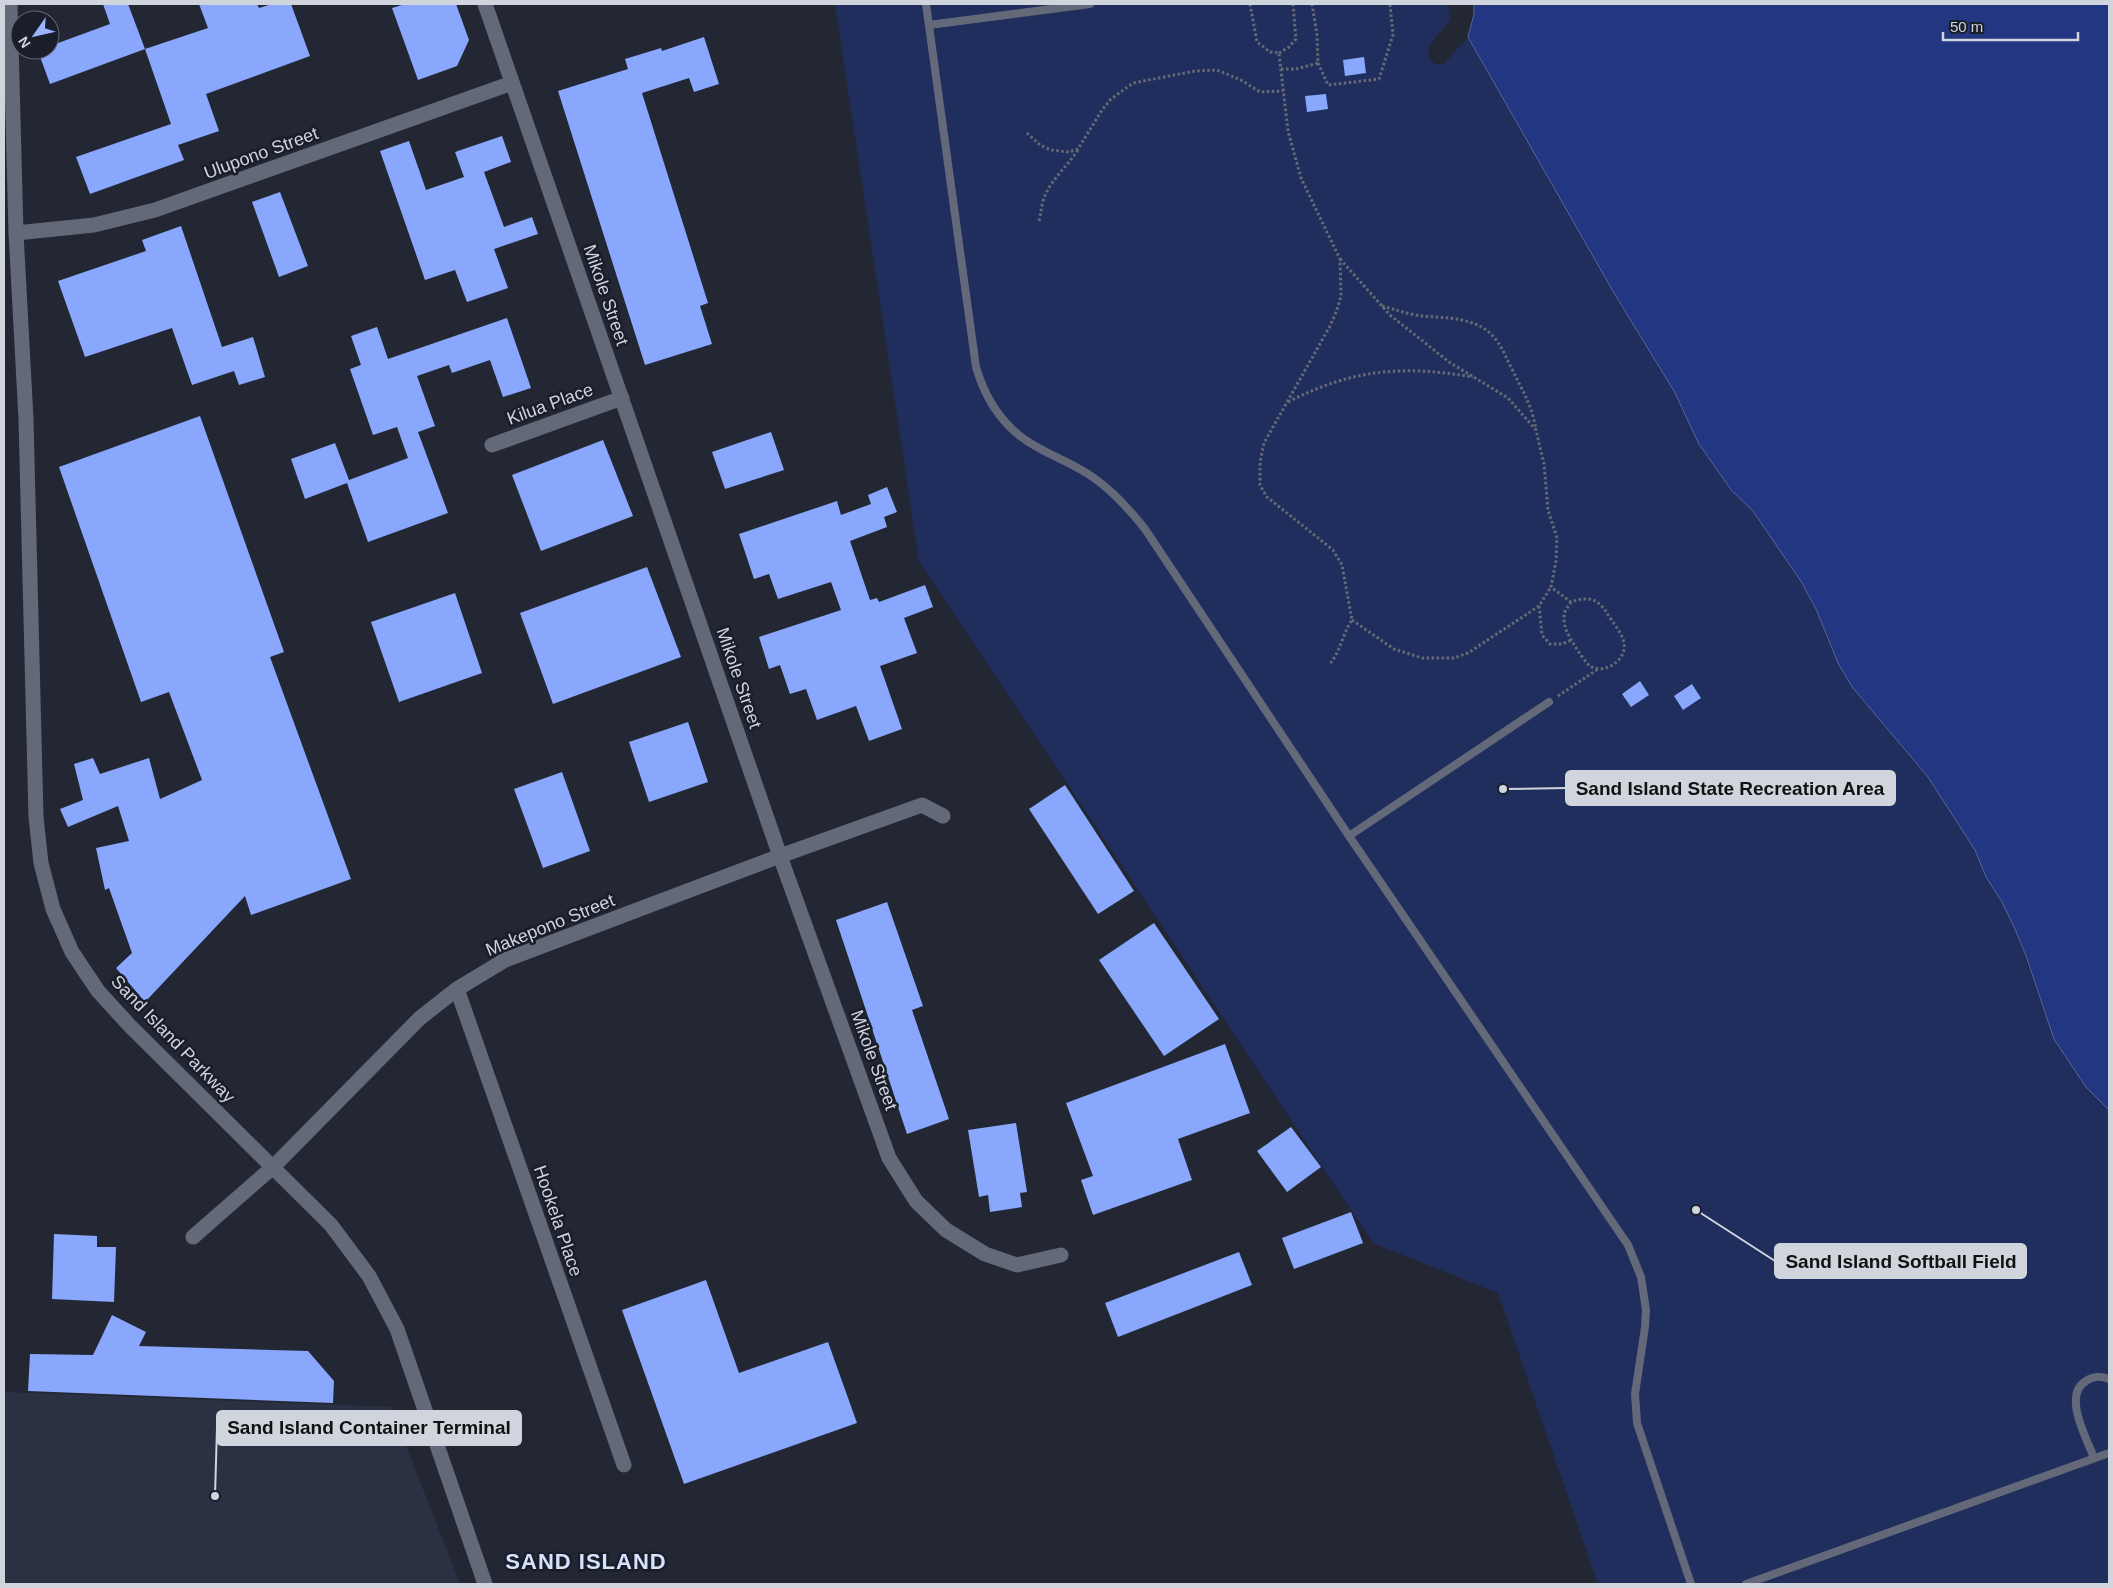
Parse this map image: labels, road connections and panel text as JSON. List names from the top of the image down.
{
  "streets": {
    "street": [
      "Ulupono Street",
      "Mikole Street",
      "Kilua Place",
      "Makepono Street",
      "Sand Island Parkway",
      "Hookela Place"
    ]
  },
  "crossings": [
    ["Ulupono Street", "Mikole Street"],
    ["Ulupono Street", "Sand Island Parkway"],
    ["Mikole Street", "Kilua Place"],
    ["Mikole Street", "Makepono Street"],
    ["Makepono Street", "Sand Island Parkway"],
    ["Makepono Street", "Hookela Place"]
  ],
  "districts": ["SAND ISLAND"],
  "places": ["Sand Island State Recreation Area", "Sand Island Softball Field", "Sand Island Container Terminal"],
  "scale_bar": "50 m",
  "north": "bottom left"
}
